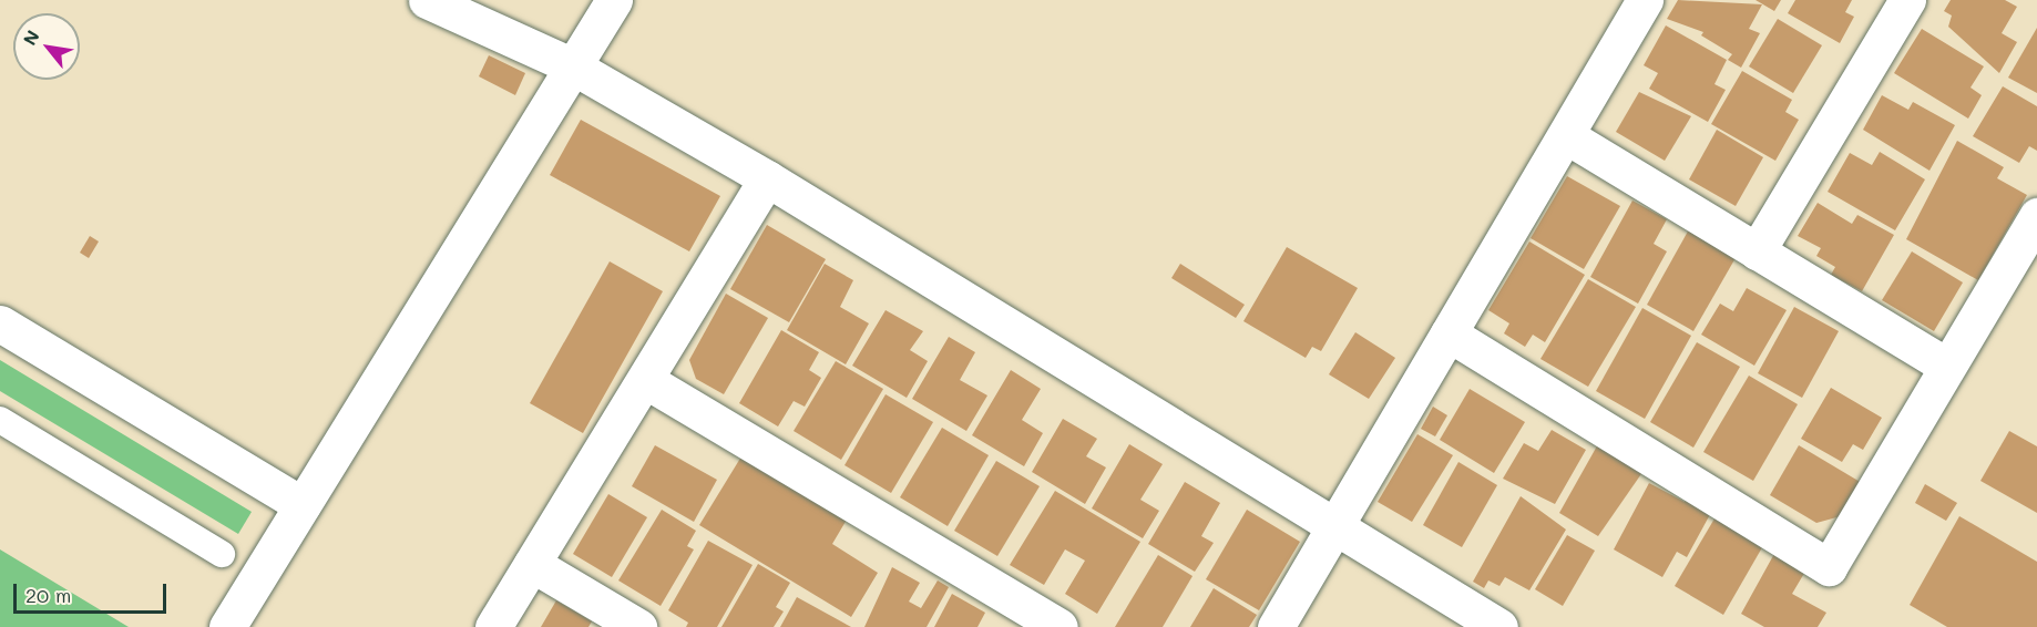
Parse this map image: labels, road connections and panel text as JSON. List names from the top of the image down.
{
  "scale_bar": "20 m",
  "north": "top left"
}
